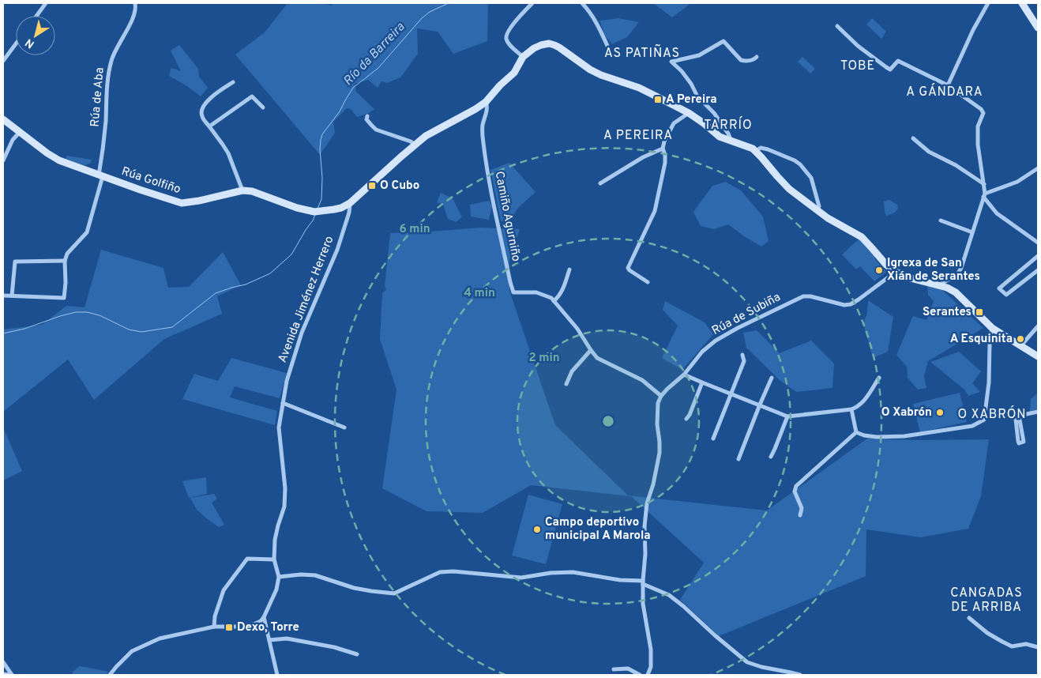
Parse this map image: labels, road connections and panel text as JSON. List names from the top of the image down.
{
  "streets": {
    "main road": ["Rúa Golfiño"],
    "street": [
      "Rúa de Aba",
      "Camiño Agurniño",
      "Avenida Jiménez Herrero",
      "Rúa de Subiña"
    ]
  },
  "crossings": [
    ["Rúa de Aba", "Rúa Golfiño"],
    ["Rúa Golfiño", "Avenida Jiménez Herrero"],
    ["Camiño Agurniño", "Rúa de Subiña"]
  ],
  "districts": [
    "AS PATIÑAS",
    "TOBE",
    "A GÁNDARA",
    "TARRÍO",
    "A PEREIRA",
    "O XABRÓN",
    "CANGADAS DE ARRIBA"
  ],
  "water": ["Río da Barreira"],
  "places": {
    "transit": [
      "A Pereira",
      "O Cubo",
      "Serantes",
      "Dexo, Torre"
    ],
    "other": [
      "Igrexa de San Xián de Serantes",
      "A Esquinita",
      "O Xabrón",
      "Campo deportivo municipal A Marola"
    ]
  },
  "north": "bottom left",
  "rings": ["6 min", "4 min", "2 min"]
}
